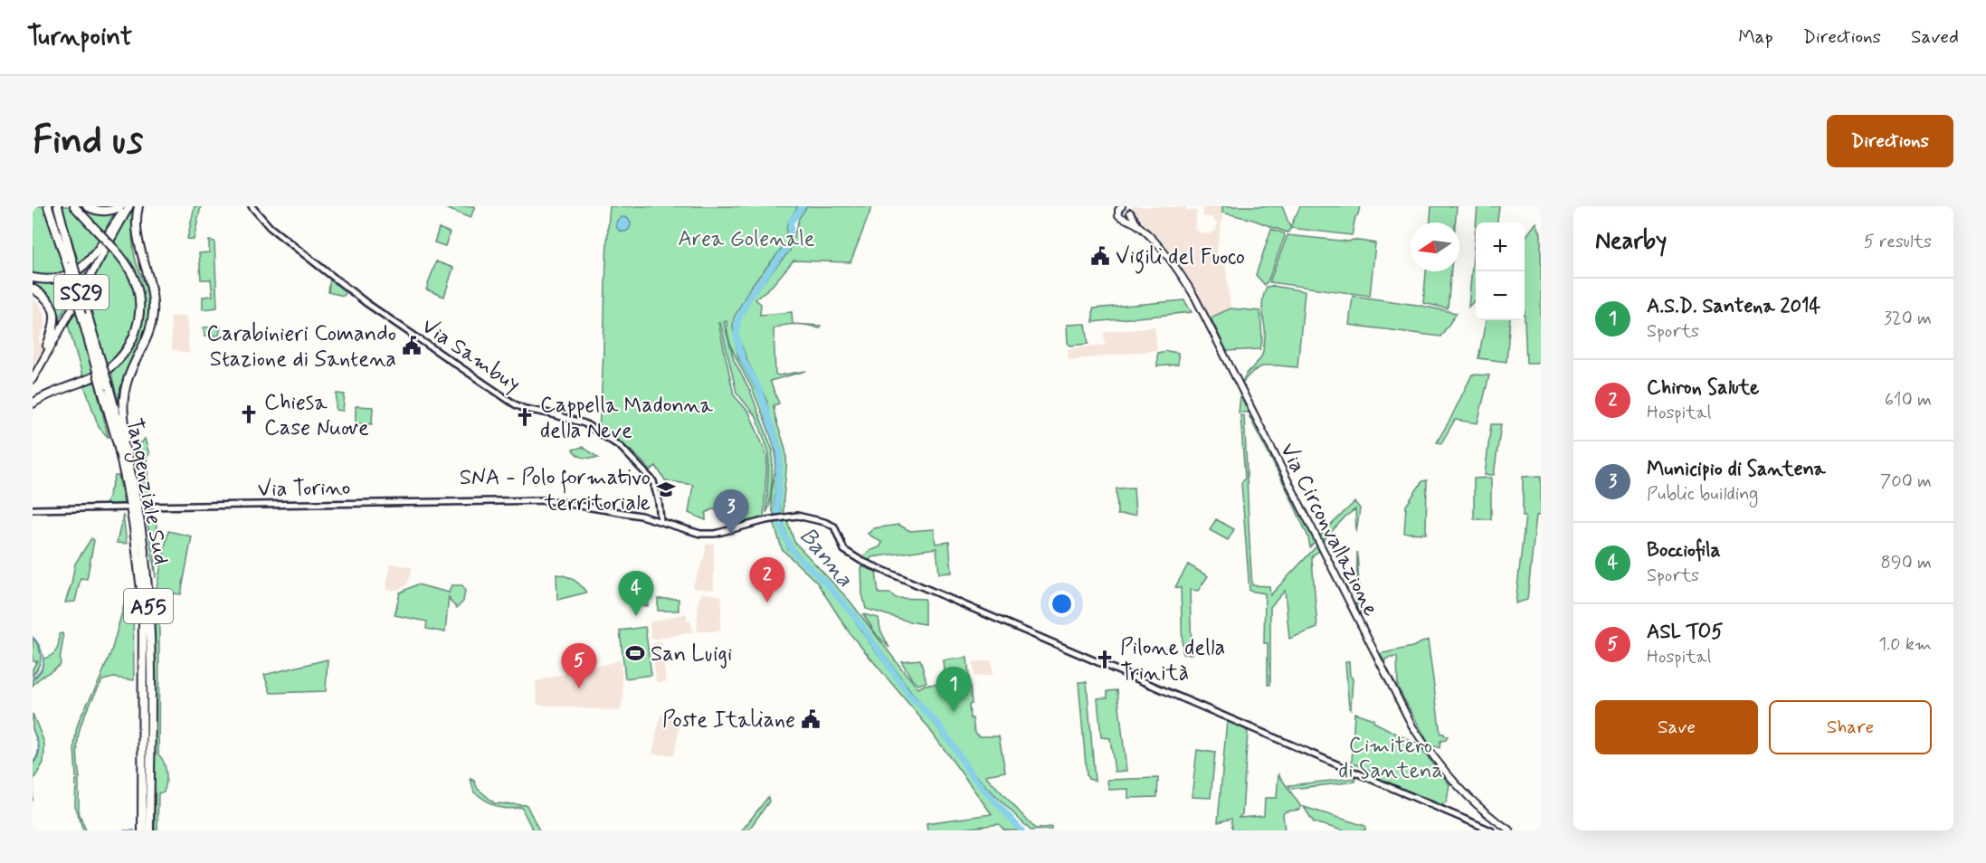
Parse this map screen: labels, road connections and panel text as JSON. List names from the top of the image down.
{
  "streets": {
    "highway": ["Tangenziale Sud", "A55"],
    "main road": ["SS29", "Via Circonvallazione"],
    "street": ["Via Sambuy", "Via Torino"]
  },
  "crossings": [
    ["Via Sambuy", "Via Torino"],
    ["Tangenziale Sud", "A55"]
  ],
  "water": ["Banna"],
  "parks": ["Area Golenale", "Cimitero di Santena"],
  "places": {
    "public building": ["Vigili del Fuoco", "Carabinieri Comando Stazione di Santena", "Poste Italiane"],
    "church": ["Chiesa Case Nuove", "Cappella Madonna della Neve", "Pilone della Trinità"],
    "school or university": ["SNA - Polo formativo territoriale"],
    "sports": ["San Luigi"]
  },
  "north": "left",
  "page": {
    "header": "Turnpoint",
    "nav": ["Map", "Directions", "Saved"],
    "buttons": [
      "Directions",
      ["Save", "Share"]
    ],
    "title": "Find us",
    "heading": ["Nearby", "5 results"],
    "map_buttons": ["+", "−"],
    "list": [
      {
        "mark": "1",
        "name": "A.S.D. Santena 2014",
        "note": "Sports",
        "value": "320 m"
      },
      {
        "mark": "2",
        "name": "Chiron Salute",
        "note": "Hospital",
        "value": "610 m"
      },
      {
        "mark": "3",
        "name": "Municipio di Santena",
        "note": "Public building",
        "value": "700 m"
      },
      {
        "mark": "4",
        "name": "Bocciofila",
        "note": "Sports",
        "value": "890 m"
      },
      {
        "mark": "5",
        "name": "ASL TO5",
        "note": "Hospital",
        "value": "1.0 km"
      }
    ],
    "pins": [
      "3",
      "2",
      "4",
      "5",
      "1"
    ]
  }
}
